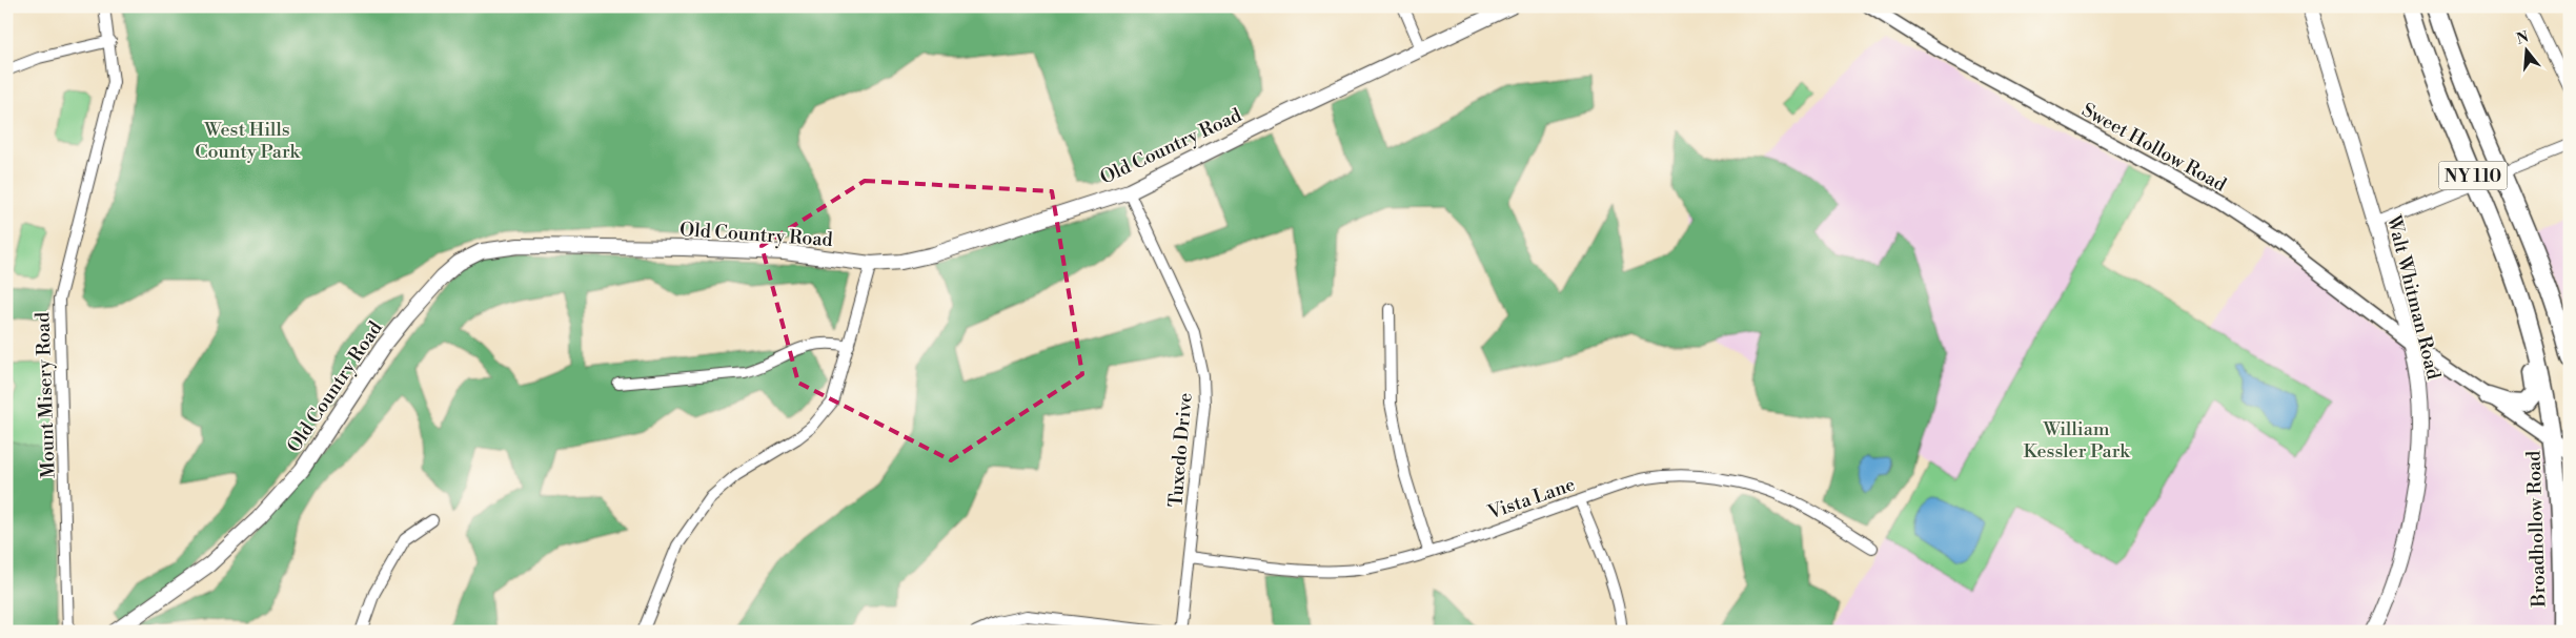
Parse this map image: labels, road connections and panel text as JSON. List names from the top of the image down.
{
  "streets": {
    "main road": [
      "Old Country Road",
      "NY 110",
      "Walt Whitman Road",
      "Broadhollow Road"
    ],
    "street": [
      "Sweet Hollow Road",
      "Mount Misery Road",
      "Tuxedo Drive",
      "Vista Lane"
    ]
  },
  "crossings": [
    ["Old Country Road", "Tuxedo Drive"],
    ["Sweet Hollow Road", "Walt Whitman Road"],
    ["Sweet Hollow Road", "Broadhollow Road"],
    ["Tuxedo Drive", "Vista Lane"]
  ],
  "parks": ["West Hills County Park", "William Kessler Park"],
  "north": "top"
}
